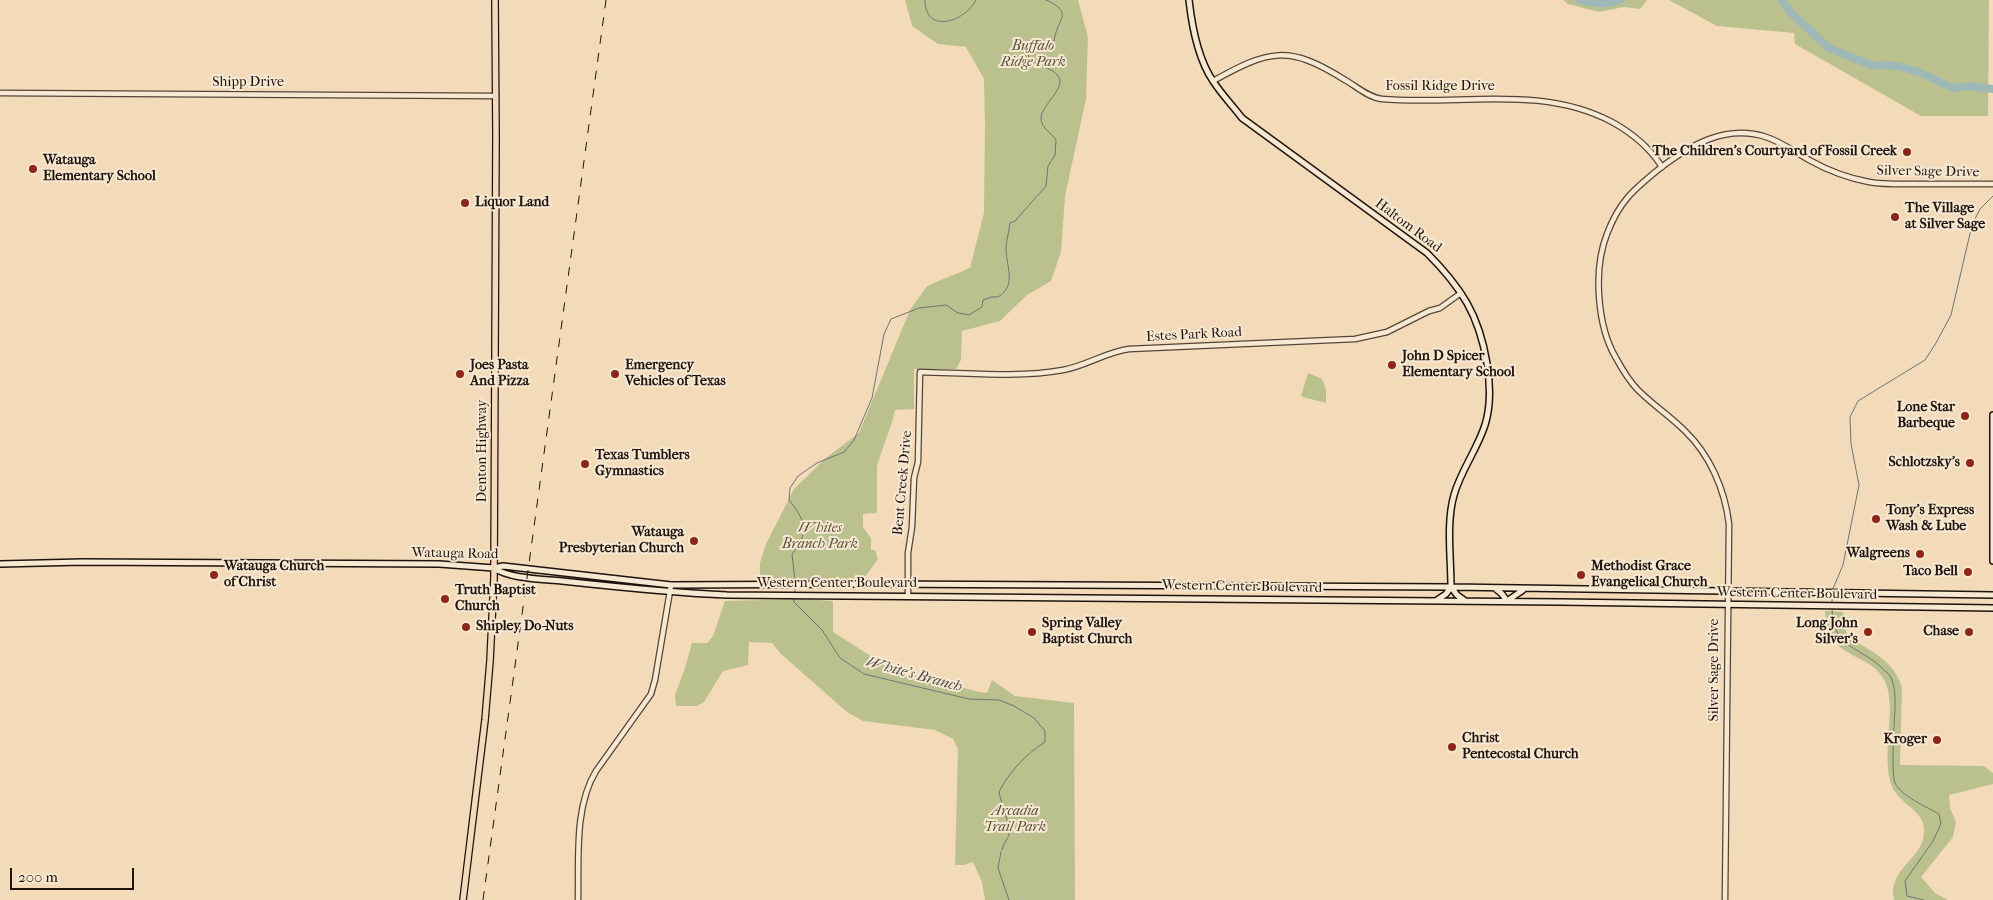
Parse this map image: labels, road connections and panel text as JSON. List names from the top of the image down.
{
  "streets": {
    "main road": [
      "Haltom Road",
      "Denton Highway",
      "Watauga Road",
      "Western Center Boulevard"
    ],
    "street": [
      "Shipp Drive",
      "Fossil Ridge Drive",
      "Silver Sage Drive",
      "Estes Park Road",
      "Bent Creek Drive"
    ]
  },
  "crossings": [
    ["Shipp Drive", "Denton Highway"],
    ["Fossil Ridge Drive", "Silver Sage Drive"],
    ["Fossil Ridge Drive", "Haltom Road"],
    ["Silver Sage Drive", "Western Center Boulevard"],
    ["Haltom Road", "Estes Park Road"],
    ["Haltom Road", "Western Center Boulevard"],
    ["Estes Park Road", "Bent Creek Drive"],
    ["Denton Highway", "Watauga Road"],
    ["Denton Highway", "Western Center Boulevard"],
    ["Bent Creek Drive", "Watauga Road"],
    ["Bent Creek Drive", "Western Center Boulevard"],
    ["Watauga Road", "Western Center Boulevard"]
  ],
  "water": ["White's Branch"],
  "parks": ["Buffalo Ridge Park", "Whites Branch Park", "Arcadia Trail Park"],
  "places": [
    "The Children's Courtyard of Fossil Creek",
    "Watauga Elementary School",
    "Liquor Land",
    "The Village at Silver Sage",
    "John D Spicer Elementary School",
    "Joes Pasta And Pizza",
    "Emergency Vehicles of Texas",
    "Lone Star Barbeque",
    "Schlotzsky's",
    "Texas Tumblers Gymnastics",
    "Tony's Express Wash & Lube",
    "Watauga Presbyterian Church",
    "Walgreens",
    "Taco Bell",
    "Watauga Church of Christ",
    "Methodist Grace Evangelical Church",
    "Truth Baptist Church",
    "Shipley Do-Nuts",
    "Spring Valley Baptist Church",
    "Long John Silver's",
    "Chase",
    "Kroger",
    "Christ Pentecostal Church"
  ],
  "scale_bar": "200 m"
}
